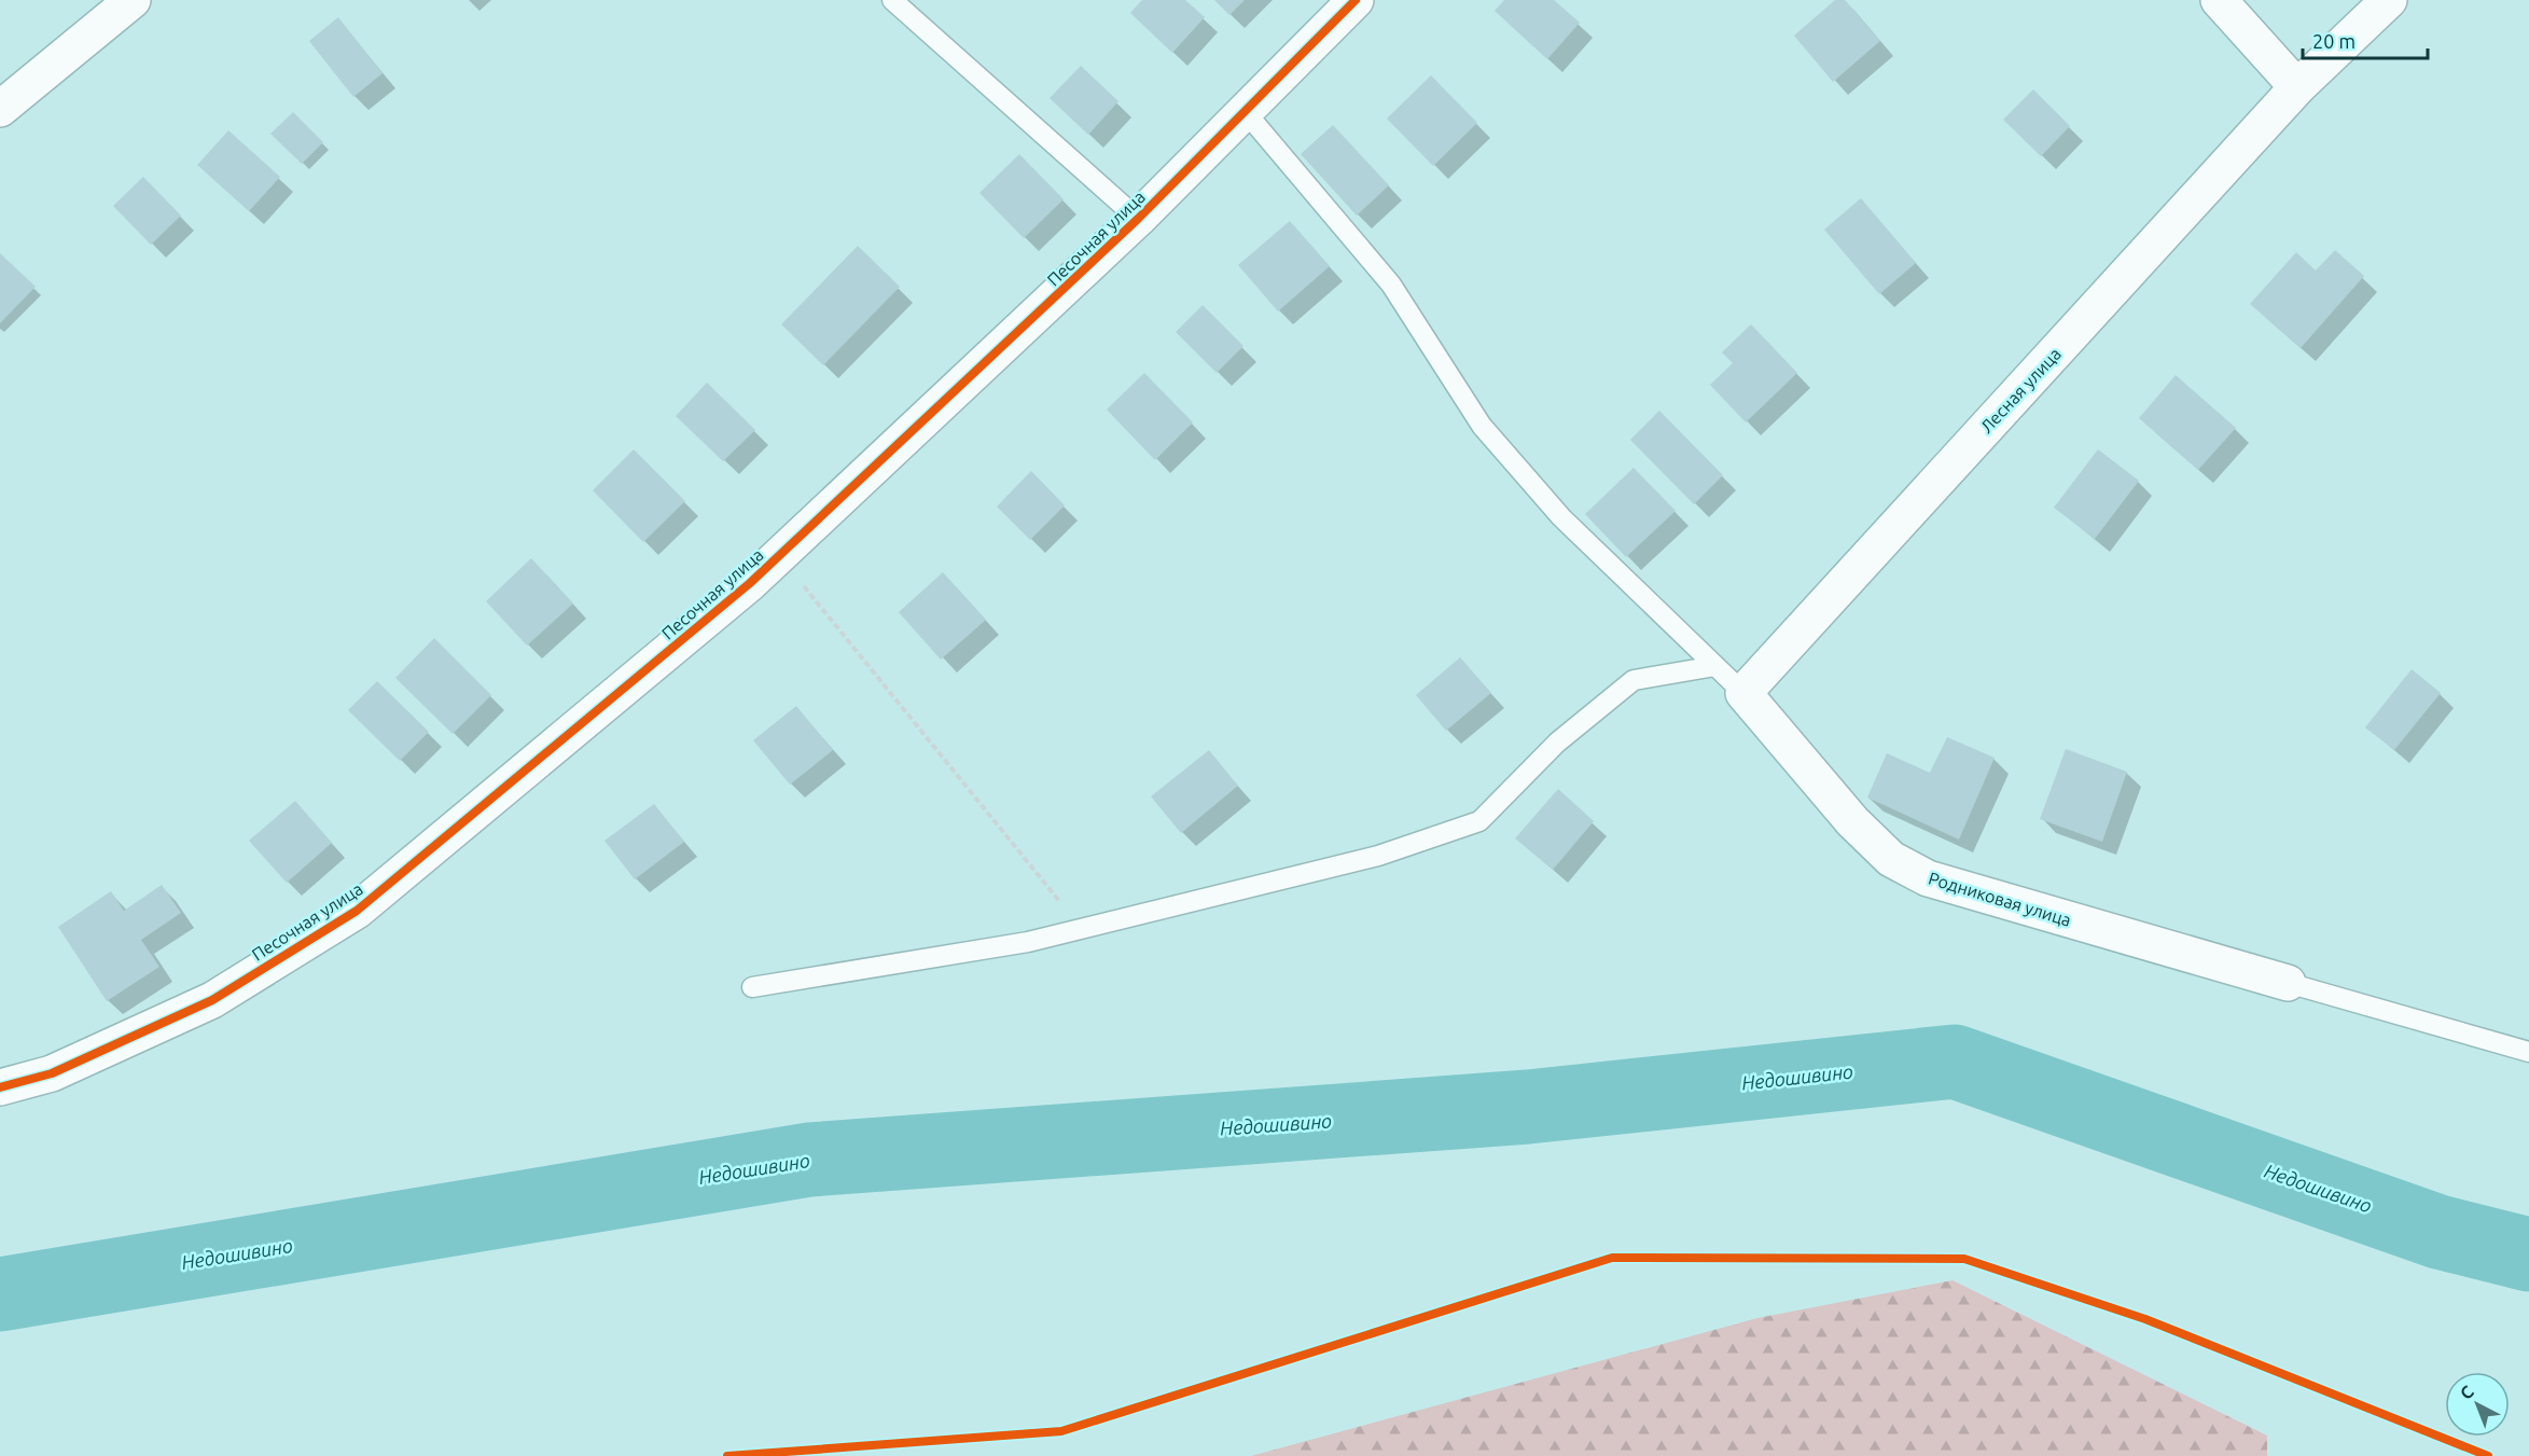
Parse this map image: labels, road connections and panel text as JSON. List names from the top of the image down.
{
  "streets": {
    "street": ["Песочная улица", "Лесная улица", "Родниковая улица"]
  },
  "crossings": [
    ["Лесная улица", "Родниковая улица"]
  ],
  "water": ["Недошивино"],
  "scale_bar": "20 m",
  "north": "top left"
}
